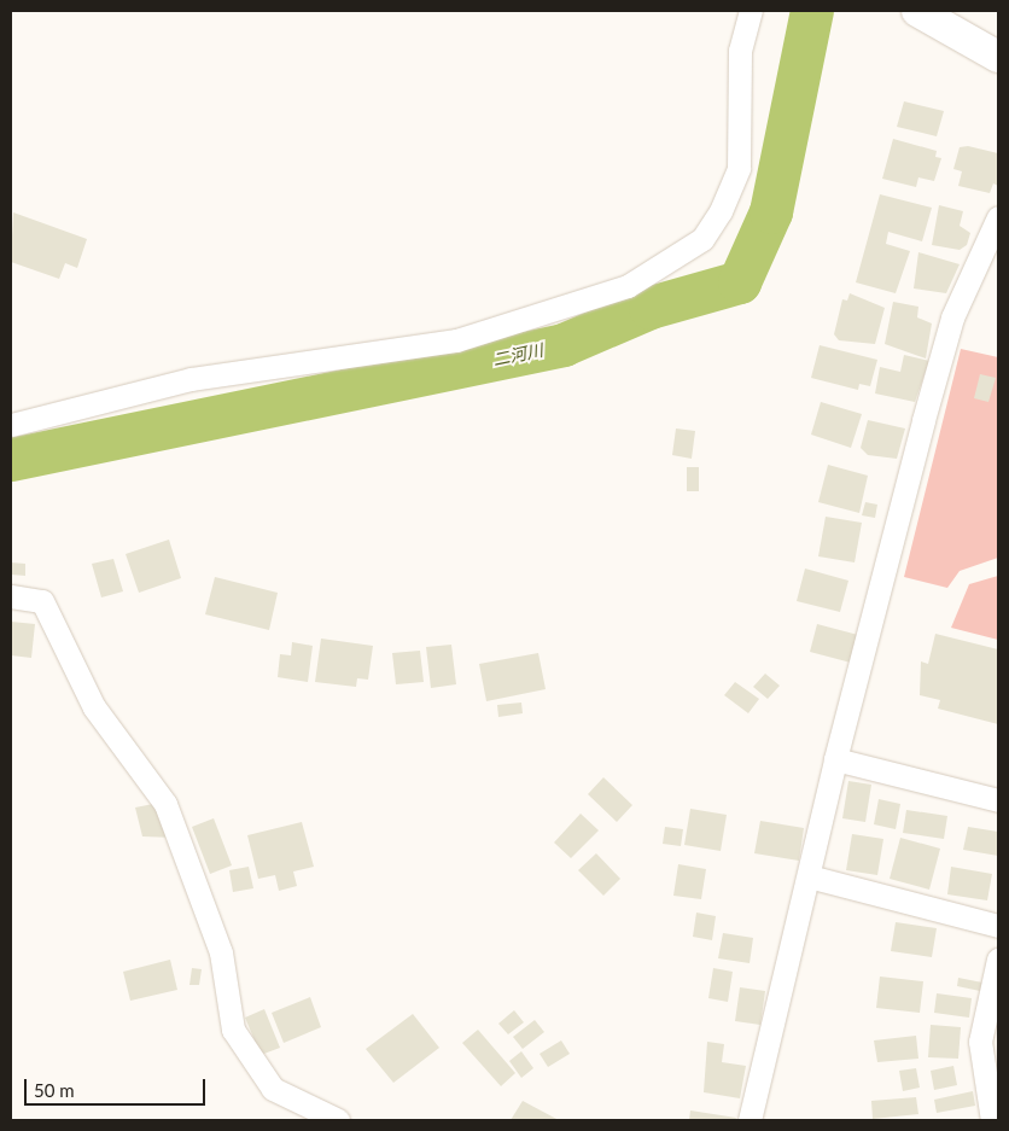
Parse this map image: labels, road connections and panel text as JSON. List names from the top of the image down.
{
  "water": ["二河川"],
  "scale_bar": "50 m"
}
